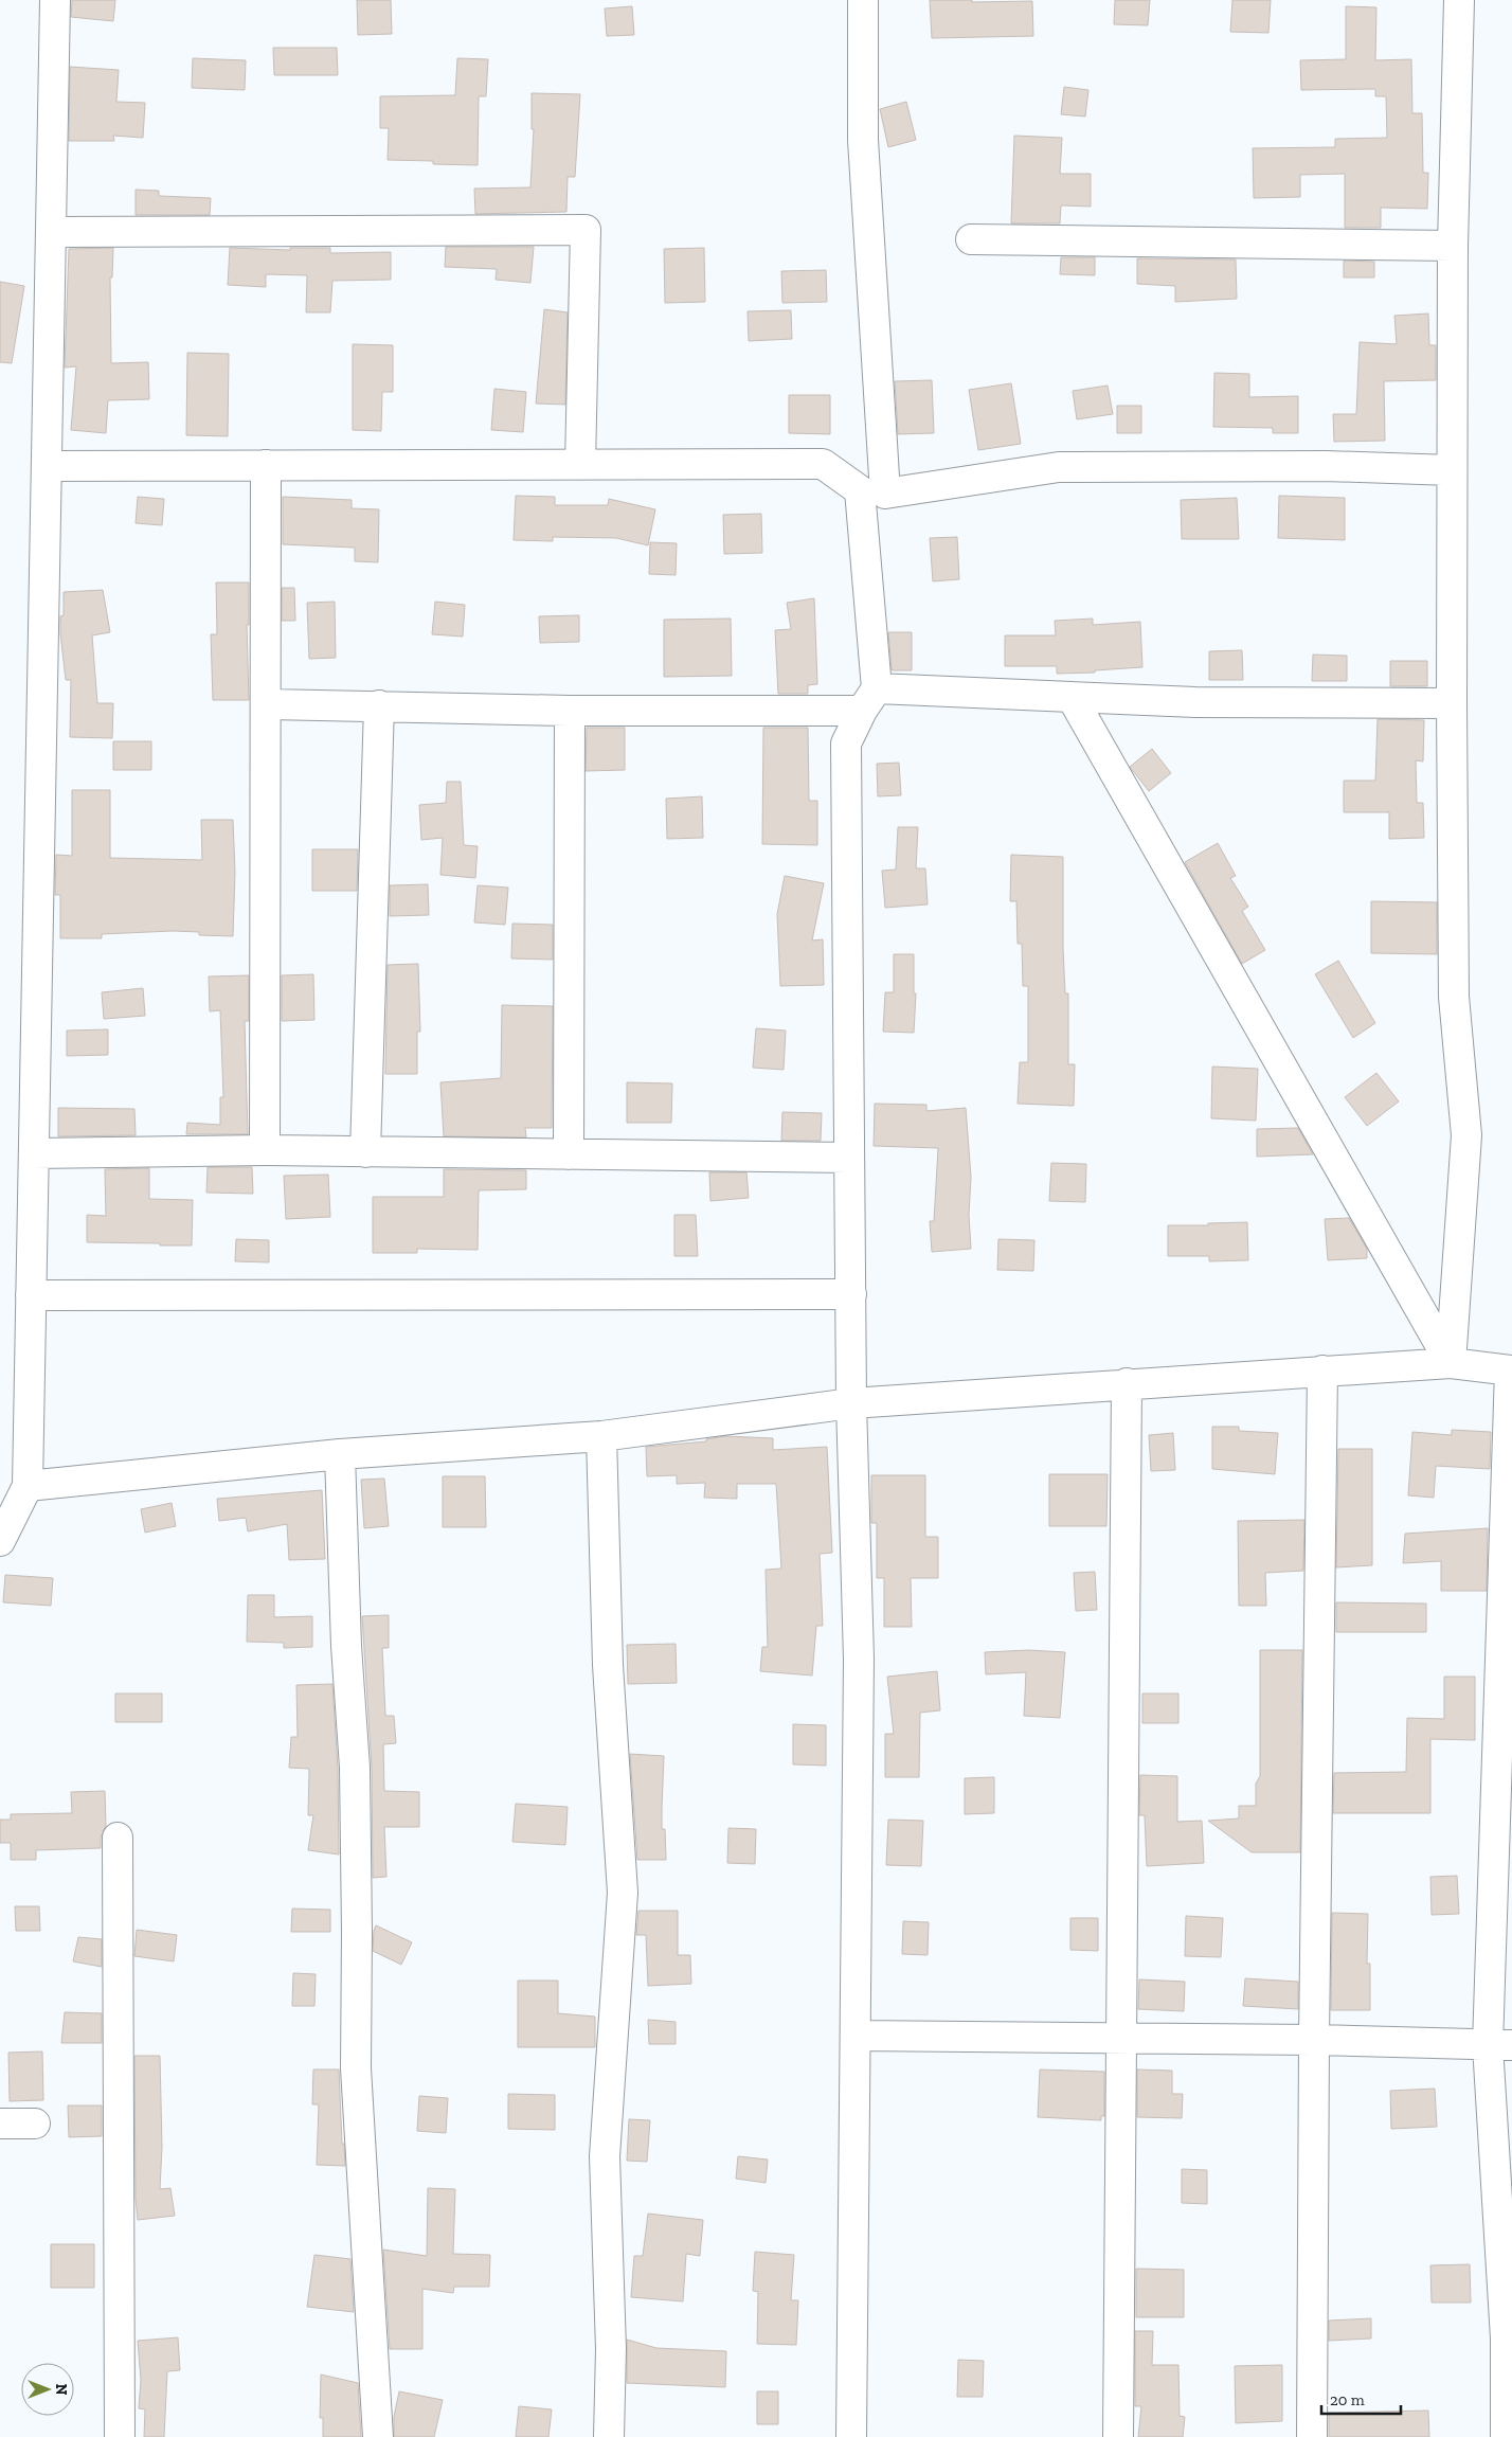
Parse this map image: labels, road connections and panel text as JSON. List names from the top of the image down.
{
  "scale_bar": "20 m",
  "north": "right"
}
